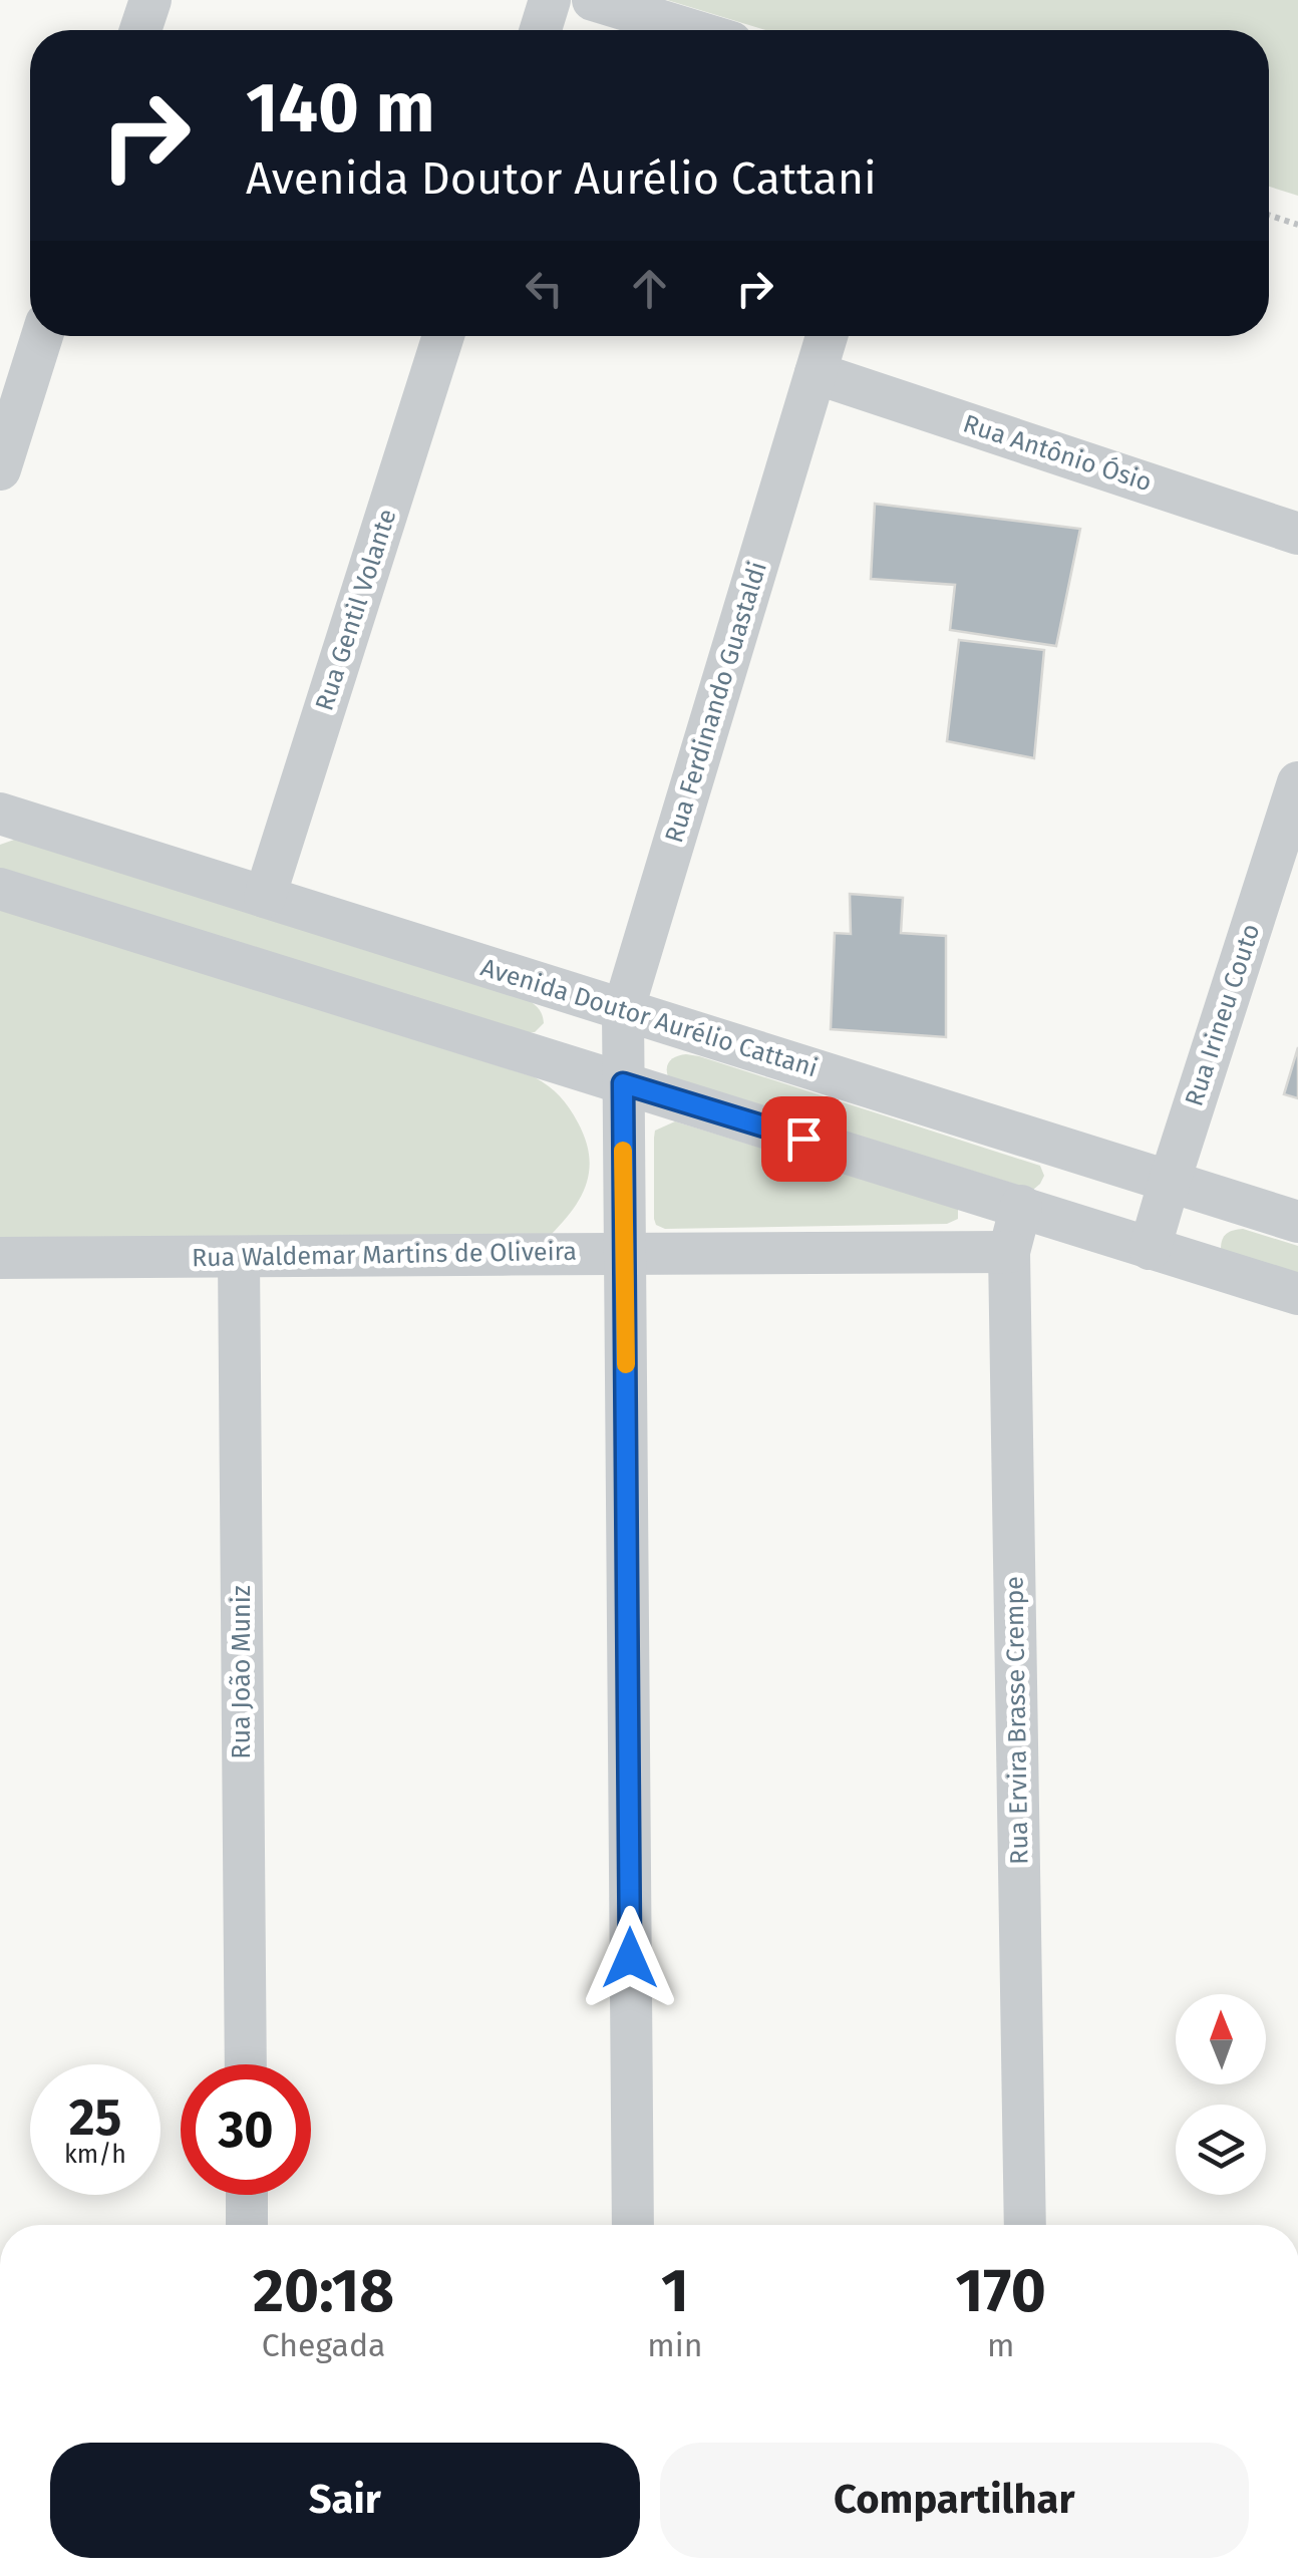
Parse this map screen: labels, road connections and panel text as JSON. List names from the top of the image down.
{
  "streets": {
    "street": [
      "Rua Antônio Ósio",
      "Rua Gentil Volante",
      "Rua Ferdinando Guastaldi",
      "Rua Irineu Couto",
      "Avenida Doutor Aurélio Cattani",
      "Rua Waldemar Martins de Oliveira",
      "Rua João Muniz",
      "Rua Ervira Brasse Crempe"
    ]
  },
  "crossings": [
    ["Rua Antônio Ósio", "Rua Ferdinando Guastaldi"],
    ["Rua Gentil Volante", "Avenida Doutor Aurélio Cattani"],
    ["Rua Ferdinando Guastaldi", "Avenida Doutor Aurélio Cattani"],
    ["Rua Ferdinando Guastaldi", "Rua Waldemar Martins de Oliveira"],
    ["Rua Irineu Couto", "Avenida Doutor Aurélio Cattani"],
    ["Rua Waldemar Martins de Oliveira", "Rua João Muniz"],
    ["Rua Waldemar Martins de Oliveira", "Rua Ervira Brasse Crempe"]
  ],
  "north": "top",
  "page": {
    "turn": ["140 m", "Avenida Doutor Aurélio Cattani"],
    "speed": "25 km/h",
    "limit": "30",
    "eta": [
      "20:18",
      "Chegada",
      "1",
      "min",
      "170",
      "m"
    ],
    "buttons": ["Sair", "Compartilhar"]
  }
}
